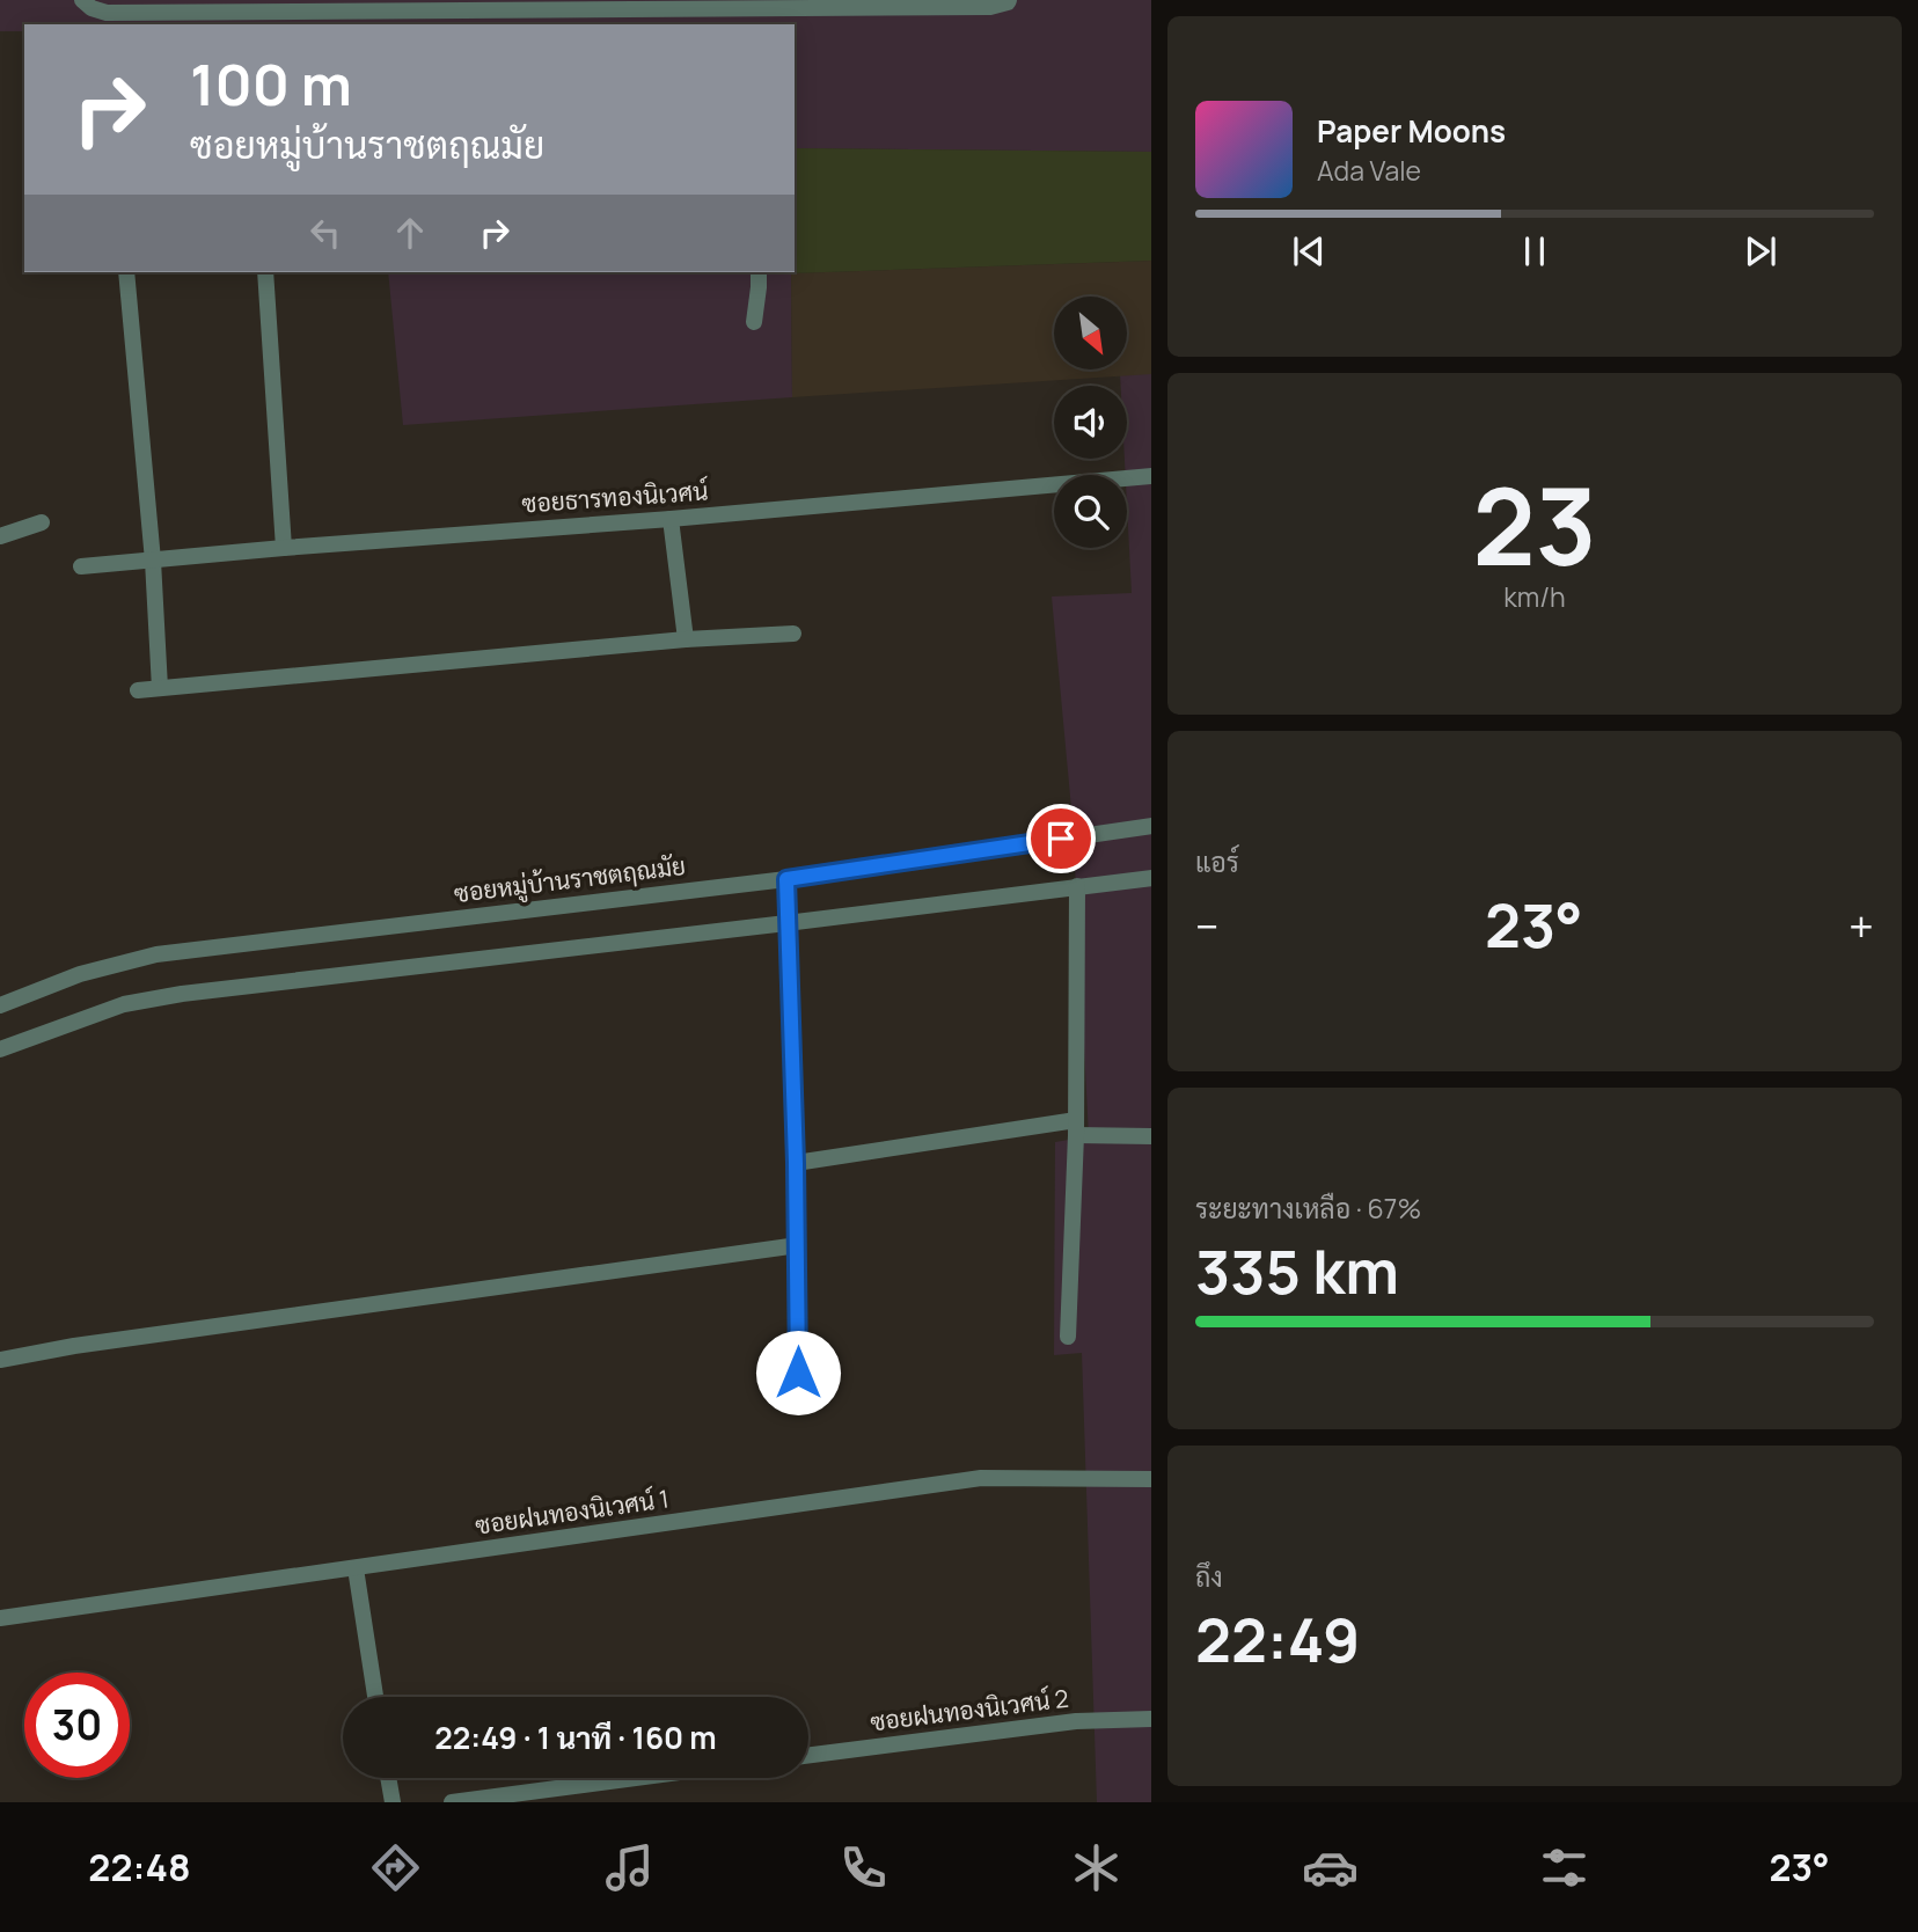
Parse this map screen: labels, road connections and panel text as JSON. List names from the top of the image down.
{
  "streets": {
    "street": [
      "ซอยธารทองนิเวศน์",
      "ซอยหมู่บ้านราชตฤณมัย",
      "ซอยฝนทองนิเวศน์ 1",
      "ซอยฝนทองนิเวศน์ 2"
    ]
  },
  "north": "bottom right",
  "page": {
    "turn": ["100 m", "ซอยหมู่บ้านราชตฤณมัย"],
    "song": ["Paper Moons", "Ada Vale"],
    "tile": [
      ["23", "km/h"],
      "แอร์",
      ["ระยะทางเหลือ · 67%", "335 km"],
      ["ถึง", "22:49"]
    ],
    "heat": ["−", "23°", "+"],
    "limit": "30",
    "trip": "22:49 · 1 นาที · 160 m",
    "tabs": ["22:48", "23°"]
  }
}
